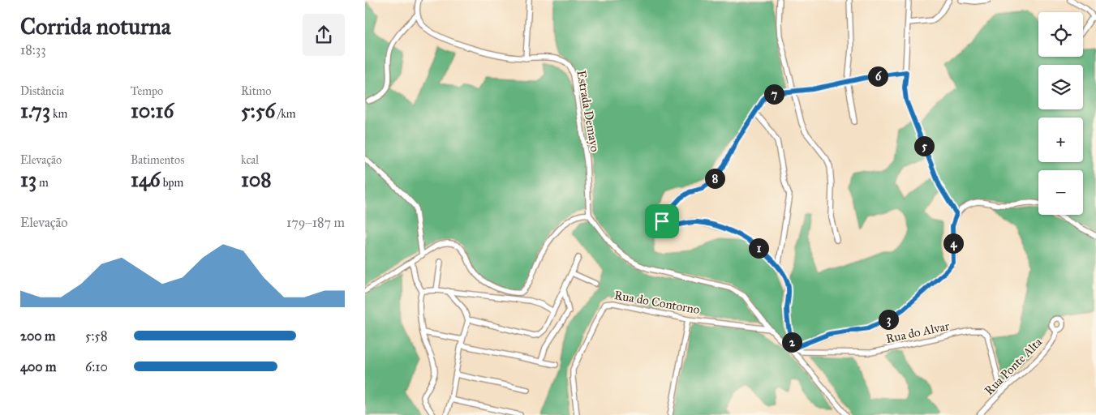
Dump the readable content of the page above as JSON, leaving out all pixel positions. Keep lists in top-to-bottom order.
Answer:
{
  "streets": {
    "street": [
      "Estrada Demayo",
      "Rua do Contorno",
      "Rua do Alvar",
      "Rua Ponte Alta"
    ]
  },
  "crossings": [
    ["Rua do Alvar", "Rua Ponte Alta"]
  ],
  "page": {
    "heading": ["Corrida noturna", "18:33"],
    "map_buttons": ["+", "−"],
    "pins": [
      "6",
      "7",
      "5",
      "8",
      "4",
      "1",
      "3",
      "2"
    ],
    "stats": [
      ["Distância", "1.73 km"],
      ["Tempo", "10:16"],
      ["Ritmo", "5:56 /km"],
      ["Elevação", "13 m"],
      ["Batimentos", "146 bpm"],
      ["kcal", "108"]
    ],
    "chart": ["Elevação", "179–187 m"],
    "list": [
      {
        "name": "200 m",
        "note": "5:58"
      },
      {
        "name": "400 m",
        "note": "6:10"
      }
    ]
  }
}
